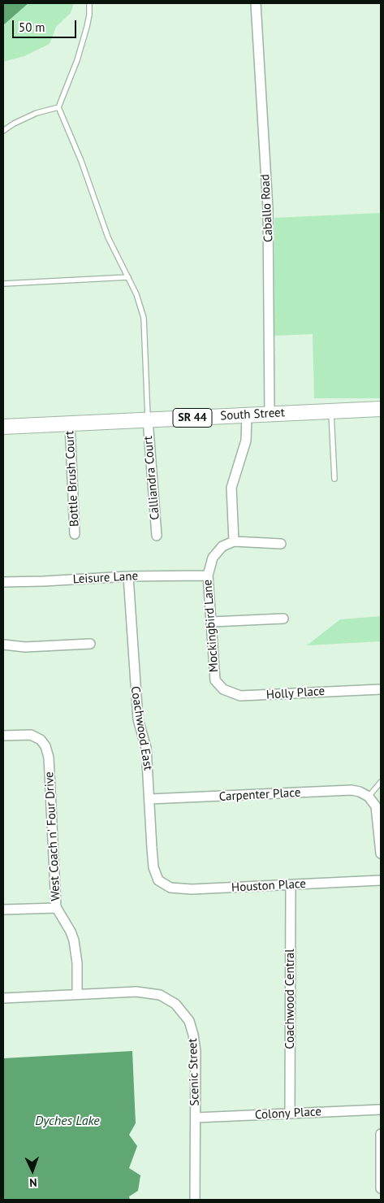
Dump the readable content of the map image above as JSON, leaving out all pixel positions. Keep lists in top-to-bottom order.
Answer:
{
  "streets": {
    "main road": ["South Street", "SR 44"],
    "street": [
      "Caballo Road",
      "Calliandra Court",
      "Bottle Brush Court",
      "Leisure Lane",
      "Mockingbird Lane",
      "Holly Place",
      "Coachwood East",
      "Carpenter Place",
      "West Coach n' Four Drive",
      "Houston Place",
      "Coachwood Central",
      "Scenic Street",
      "Colony Place"
    ]
  },
  "crossings": [
    ["Caballo Road", "South Street"],
    ["South Street", "Calliandra Court"],
    ["South Street", "Bottle Brush Court"],
    ["Leisure Lane", "Mockingbird Lane"],
    ["Leisure Lane", "Coachwood East"],
    ["Mockingbird Lane", "Holly Place"],
    ["Coachwood East", "Carpenter Place"],
    ["Coachwood East", "Houston Place"],
    ["West Coach n' Four Drive", "Scenic Street"],
    ["Houston Place", "Coachwood Central"],
    ["Coachwood Central", "Colony Place"],
    ["Scenic Street", "Colony Place"]
  ],
  "water": ["Dyches Lake"],
  "scale_bar": "50 m",
  "north": "bottom"
}
